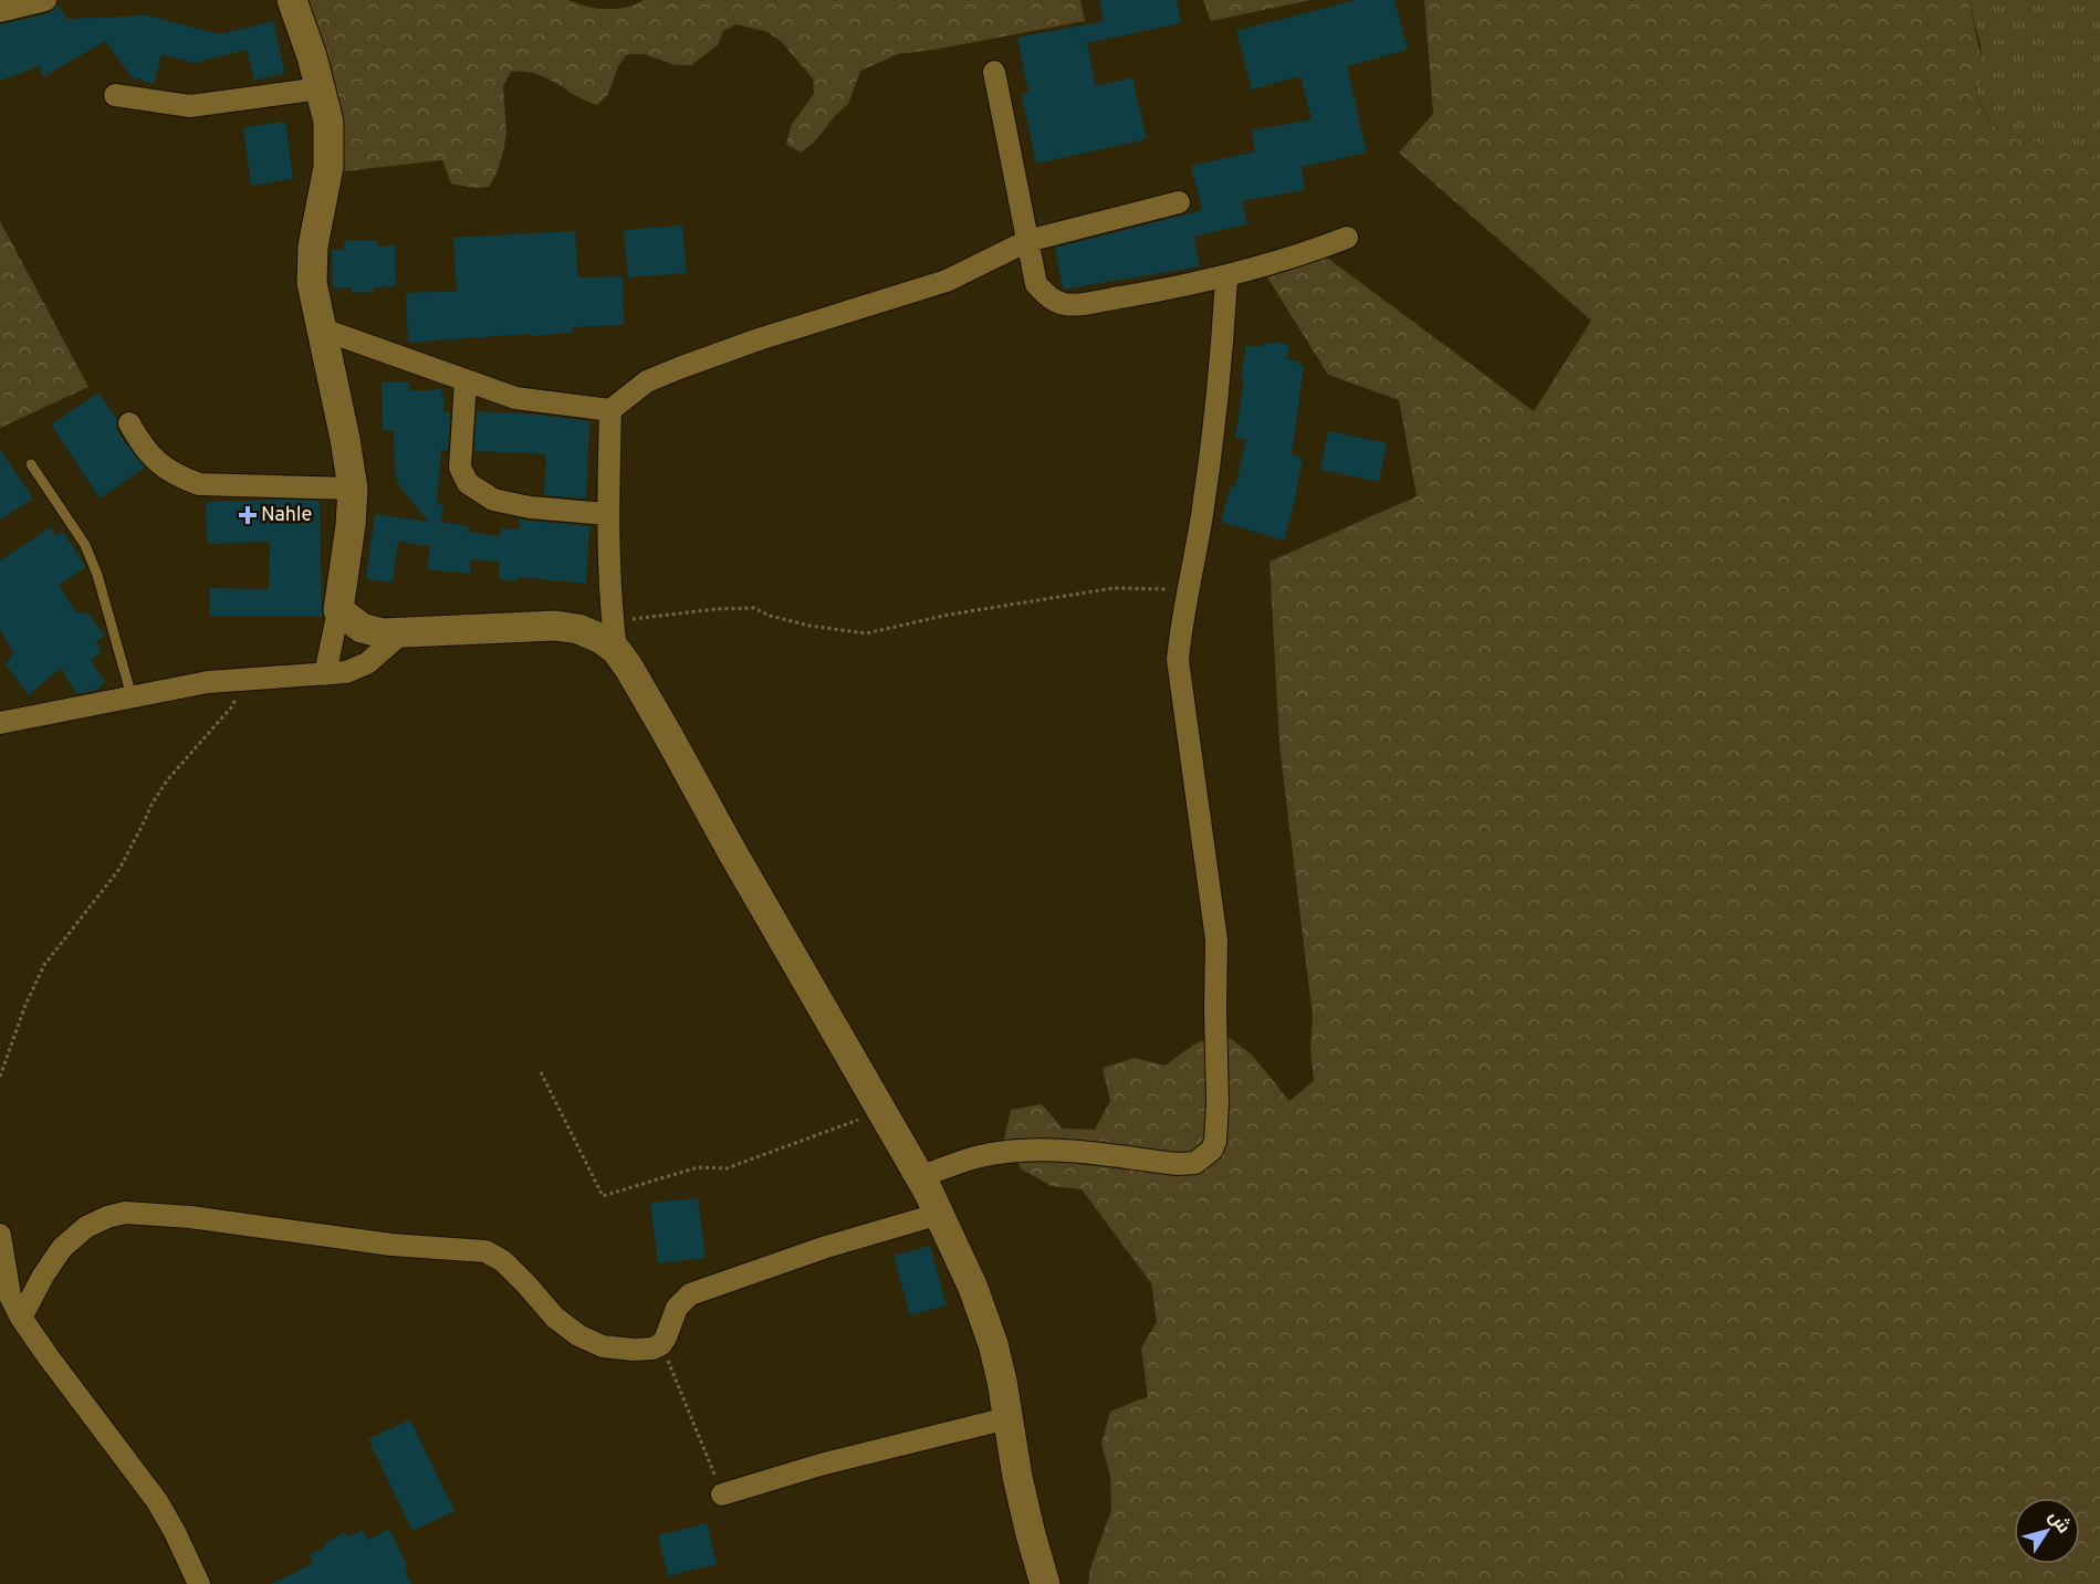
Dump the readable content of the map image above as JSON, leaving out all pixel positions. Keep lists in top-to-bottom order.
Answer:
{
  "places": {
    "health": ["Nahle"]
  },
  "north": "top right"
}
